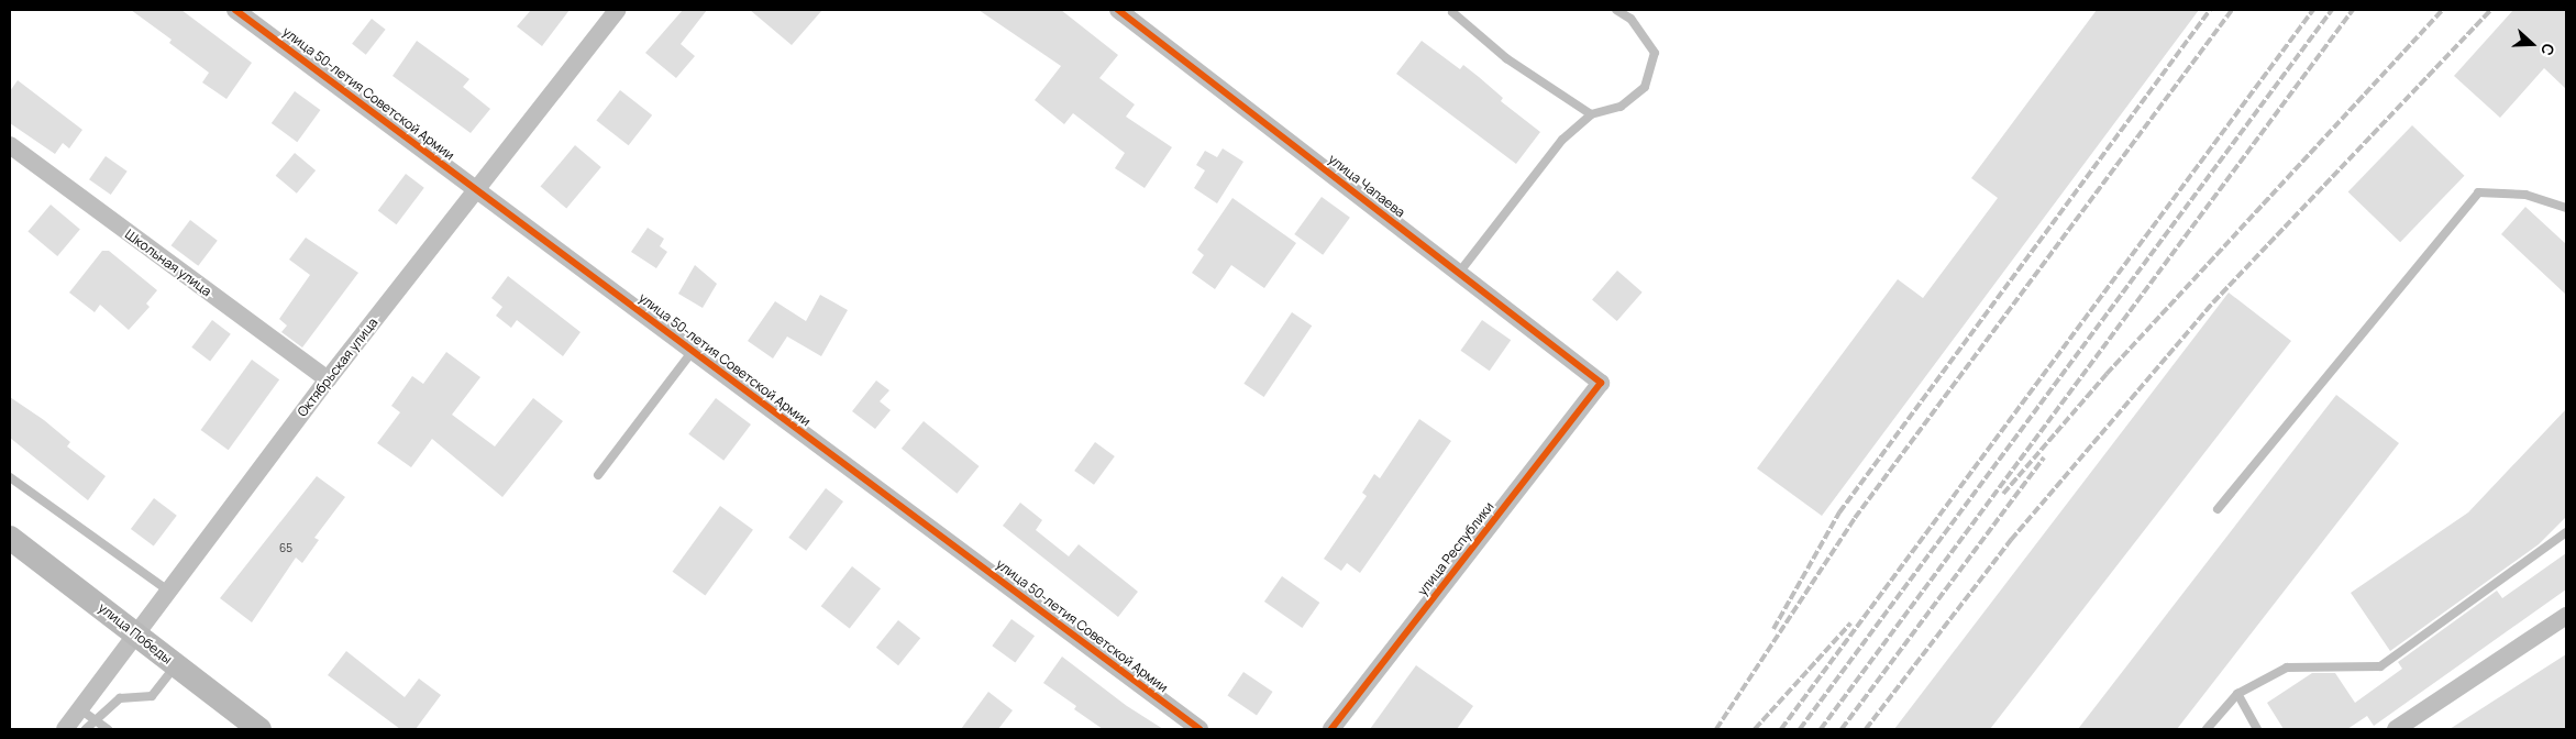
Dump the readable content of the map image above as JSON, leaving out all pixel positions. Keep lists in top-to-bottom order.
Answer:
{
  "streets": {
    "street": [
      "улица 50-летия Советской Армии",
      "улица Чапаева",
      "Школьная улица",
      "Октябрьская улица",
      "улица Республики",
      "улица Победы"
    ]
  },
  "crossings": [
    ["улица 50-летия Советской Армии", "Октябрьская улица"],
    ["улица Чапаева", "улица Республики"],
    ["Школьная улица", "Октябрьская улица"],
    ["Октябрьская улица", "улица Победы"]
  ],
  "house_numbers": ["65"],
  "north": "right"
}
